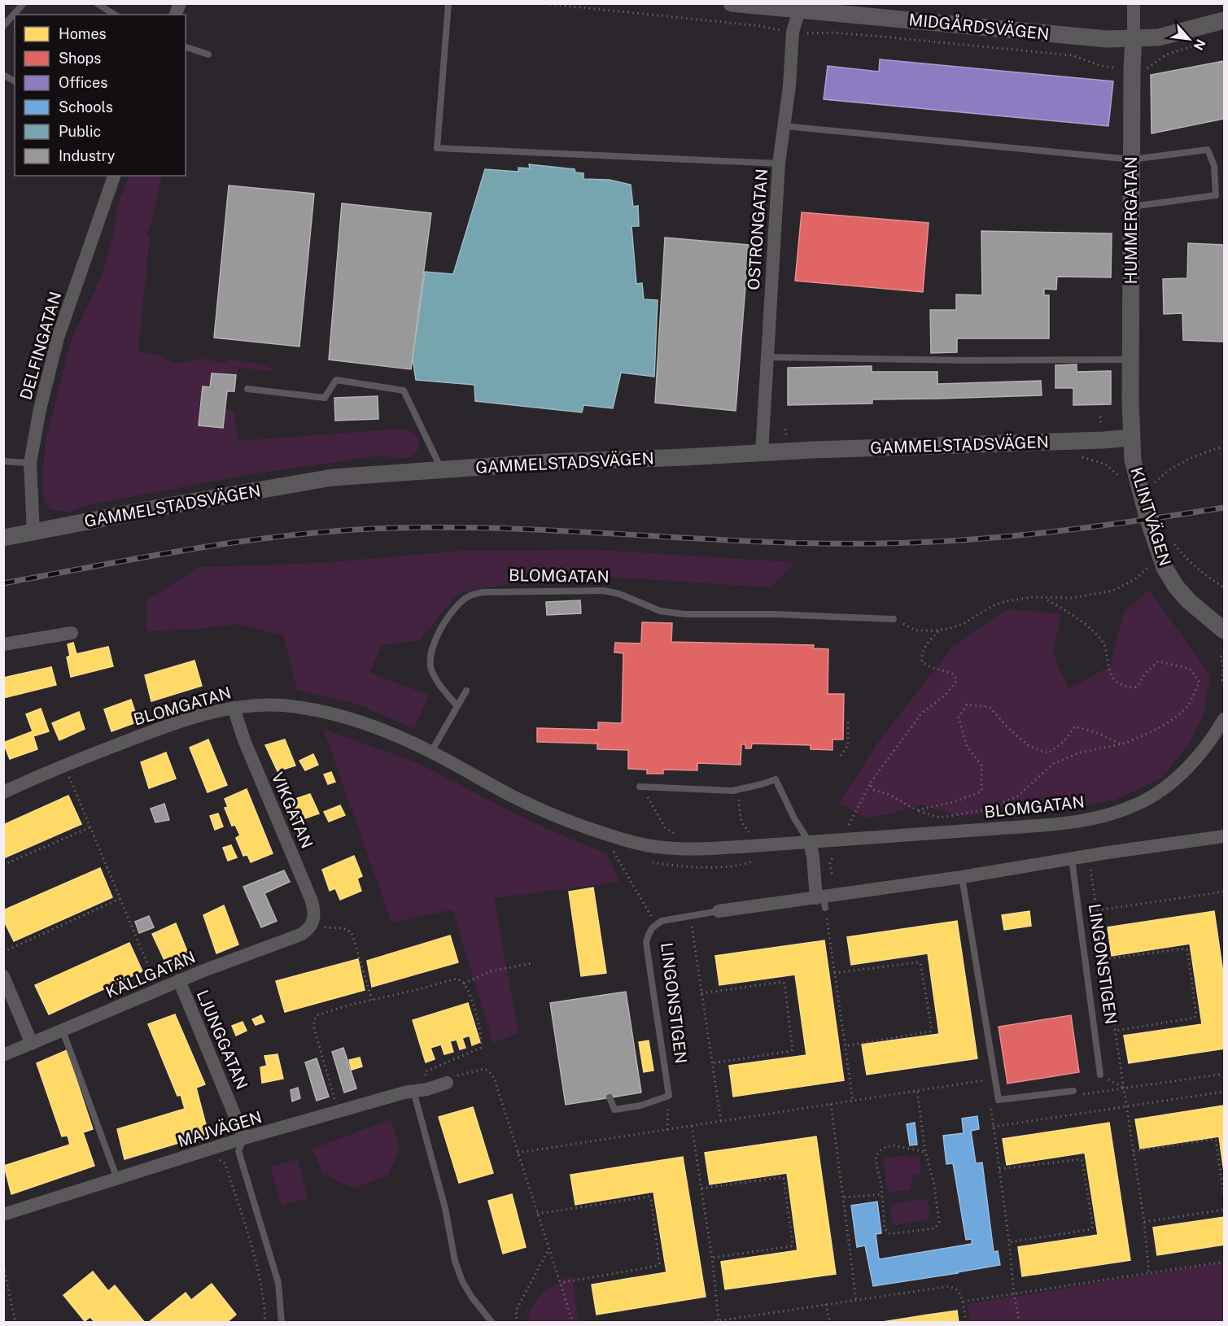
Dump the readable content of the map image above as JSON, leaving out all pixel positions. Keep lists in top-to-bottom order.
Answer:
{
  "streets": {
    "street": [
      "MIDGÅRDSVÄGEN",
      "HUMMERGATAN",
      "OSTRONGATAN",
      "DELFINGATAN",
      "GAMMELSTADSVÄGEN",
      "KLINTVÄGEN",
      "BLOMGATAN",
      "VIKGATAN",
      "LINGONSTIGEN",
      "KÄLLGATAN",
      "LJUNGGATAN",
      "MAJVÄGEN"
    ]
  },
  "crossings": [
    ["MIDGÅRDSVÄGEN", "HUMMERGATAN"],
    ["MIDGÅRDSVÄGEN", "OSTRONGATAN"],
    ["HUMMERGATAN", "GAMMELSTADSVÄGEN"],
    ["HUMMERGATAN", "KLINTVÄGEN"],
    ["OSTRONGATAN", "GAMMELSTADSVÄGEN"],
    ["DELFINGATAN", "GAMMELSTADSVÄGEN"],
    ["GAMMELSTADSVÄGEN", "KLINTVÄGEN"],
    ["BLOMGATAN", "VIKGATAN"],
    ["VIKGATAN", "KÄLLGATAN"],
    ["KÄLLGATAN", "LJUNGGATAN"],
    ["LJUNGGATAN", "MAJVÄGEN"]
  ],
  "legend": [
    "Homes",
    "Shops",
    "Offices",
    "Schools",
    "Public",
    "Industry"
  ],
  "north": "bottom right"
}
